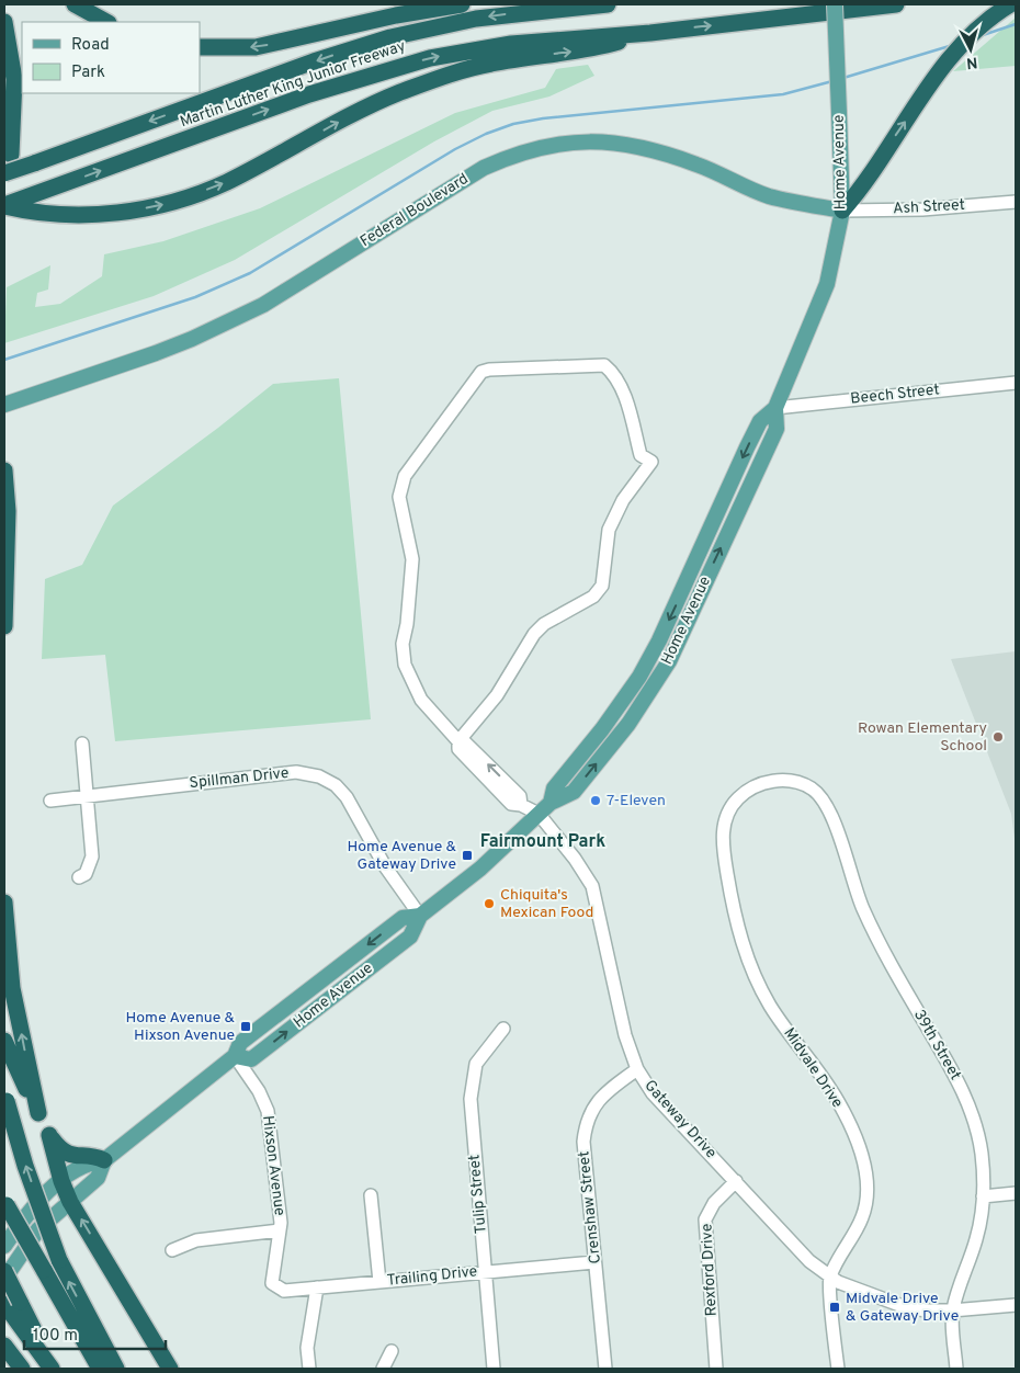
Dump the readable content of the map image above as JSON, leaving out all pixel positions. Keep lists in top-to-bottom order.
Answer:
{
  "streets": {
    "highway": ["Martin Luther King Junior Freeway"],
    "main road": ["Home Avenue", "Federal Boulevard"],
    "street": [
      "Ash Street",
      "Beech Street",
      "Spillman Drive",
      "39th Street",
      "Midvale Drive",
      "Gateway Drive",
      "Hixson Avenue",
      "Tulip Street",
      "Crenshaw Street",
      "Rexford Drive",
      "Trailing Drive"
    ]
  },
  "crossings": [
    ["Home Avenue", "Ash Street"],
    ["Home Avenue", "Federal Boulevard"],
    ["Home Avenue", "Beech Street"],
    ["Home Avenue", "Spillman Drive"],
    ["Home Avenue", "Gateway Drive"],
    ["Home Avenue", "Hixson Avenue"],
    ["Ash Street", "Federal Boulevard"],
    ["39th Street", "Midvale Drive"],
    ["39th Street", "Gateway Drive"],
    ["Midvale Drive", "Gateway Drive"],
    ["Gateway Drive", "Crenshaw Street"],
    ["Gateway Drive", "Rexford Drive"],
    ["Hixson Avenue", "Trailing Drive"],
    ["Tulip Street", "Trailing Drive"],
    ["Crenshaw Street", "Trailing Drive"]
  ],
  "districts": ["Fairmount Park"],
  "places": {
    "other": ["Rowan Elementary School", "7-Eleven", "Chiquita's Mexican Food"],
    "transit": ["Home Avenue & Gateway Drive", "Home Avenue & Hixson Avenue", "Midvale Drive & Gateway Drive"]
  },
  "legend": ["Road", "Park"],
  "scale_bar": "100 m",
  "north": "bottom"
}
